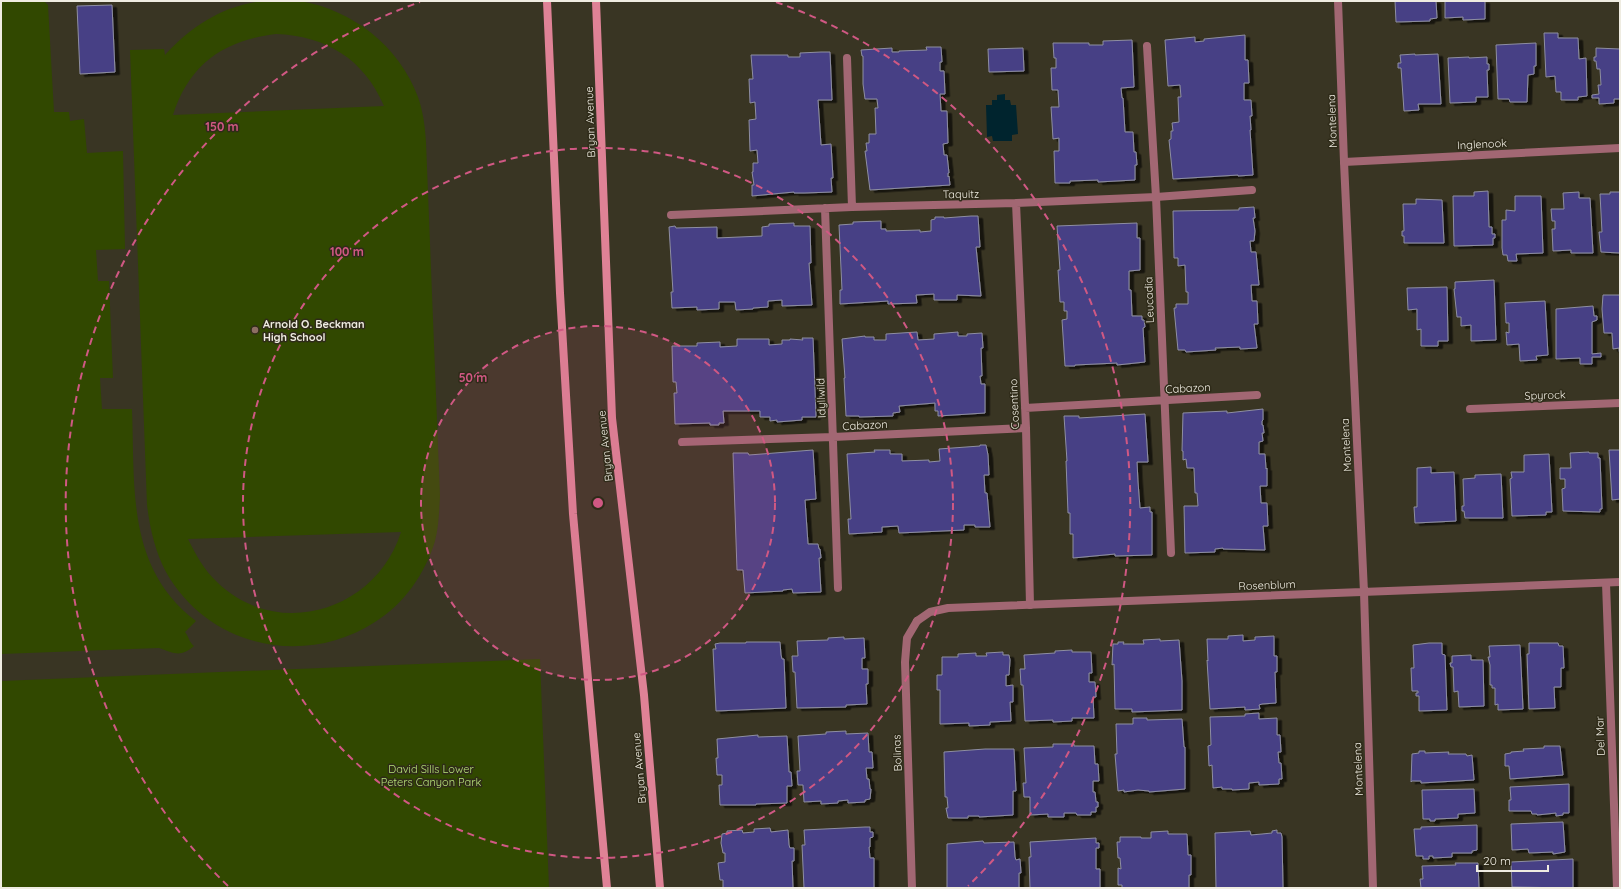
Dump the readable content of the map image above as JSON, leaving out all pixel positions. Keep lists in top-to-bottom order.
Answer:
{
  "streets": {
    "main road": ["Bryan Avenue"],
    "street": [
      "Montelena",
      "Inglenook",
      "Taquitz",
      "Leucadia",
      "Cabazon",
      "Spyrock",
      "Idyllwild",
      "Cosentino",
      "Rosenblum",
      "Del Mar",
      "Bolinas"
    ]
  },
  "crossings": [
    ["Montelena", "Inglenook"],
    ["Montelena", "Rosenblum"],
    ["Taquitz", "Leucadia"],
    ["Taquitz", "Idyllwild"],
    ["Taquitz", "Cosentino"],
    ["Leucadia", "Cabazon"],
    ["Cabazon", "Idyllwild"],
    ["Cabazon", "Cosentino"],
    ["Cosentino", "Rosenblum"],
    ["Rosenblum", "Del Mar"],
    ["Rosenblum", "Bolinas"]
  ],
  "parks": ["David Sills Lower Peters Canyon Park"],
  "places": ["Arnold O. Beckman High School"],
  "scale_bar": "20 m",
  "rings": ["150 m", "100 m", "50 m"]
}
